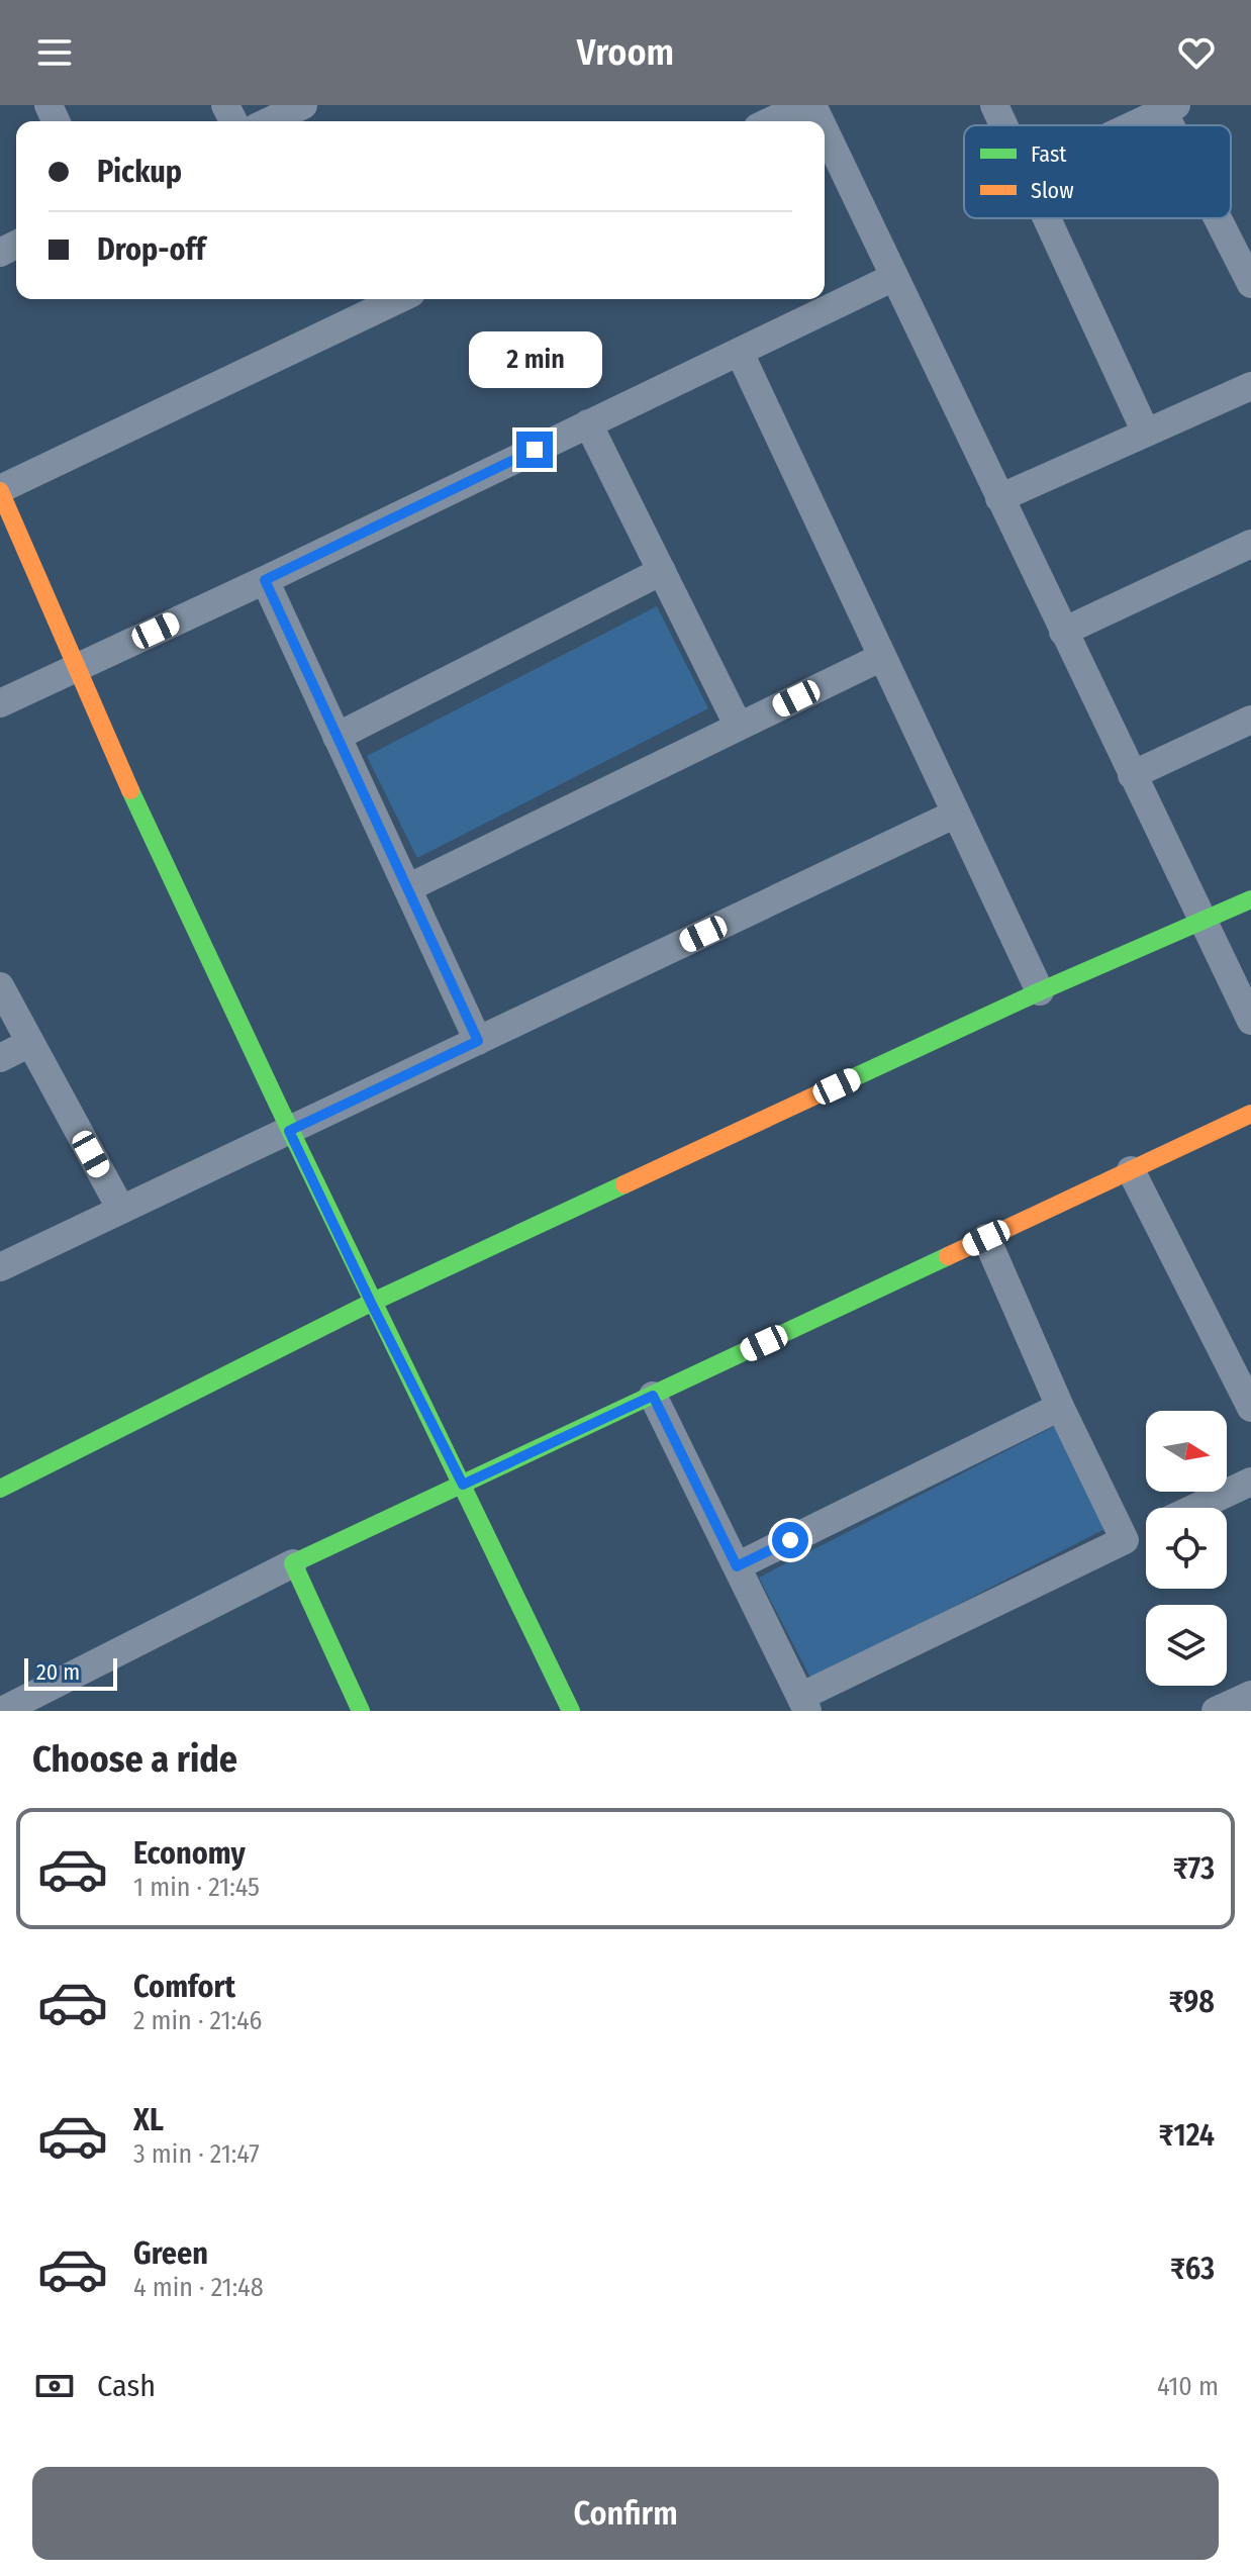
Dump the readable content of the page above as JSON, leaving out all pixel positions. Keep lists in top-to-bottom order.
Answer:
{
  "legend": ["Fast", "Slow"],
  "scale_bar": "20 m",
  "north": "right",
  "page": {
    "header": "Vroom",
    "banner": ["Pickup", "Drop-off"],
    "bubble": "2 min",
    "scale": "20 m",
    "heading": "Choose a ride",
    "list": [
      {
        "name": "Economy",
        "note": "1 min · 21:45",
        "value": "₹73"
      },
      {
        "name": "Comfort",
        "note": "2 min · 21:46",
        "value": "₹98"
      },
      {
        "name": "XL",
        "note": "3 min · 21:47",
        "value": "₹124"
      },
      {
        "name": "Green",
        "note": "4 min · 21:48",
        "value": "₹63"
      }
    ],
    "pay": ["Cash", "410 m"],
    "buttons": "Confirm"
  }
}
